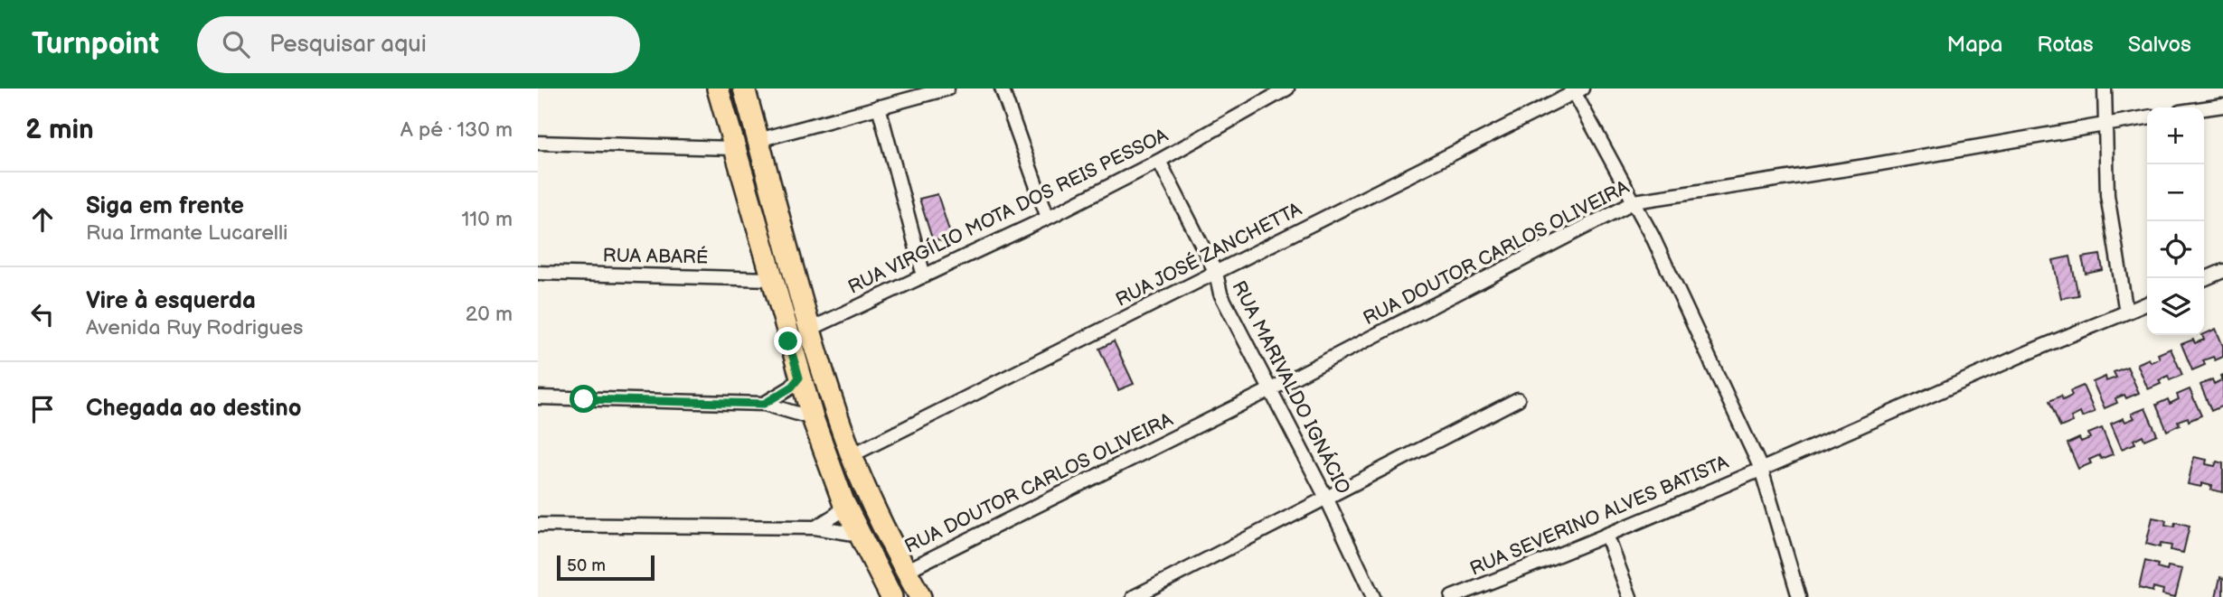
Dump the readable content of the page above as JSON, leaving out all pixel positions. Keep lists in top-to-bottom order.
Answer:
{
  "streets": {
    "street": [
      "RUA VIRGÍLIO MOTA DOS REIS PESSOA",
      "RUA DOUTOR CARLOS OLIVEIRA",
      "RUA JOSÉ ZANCHETTA",
      "RUA ABARÉ",
      "RUA MARIVALDO IGNÁCIO",
      "RUA SEVERINO ALVES BATISTA"
    ]
  },
  "crossings": [
    ["RUA VIRGÍLIO MOTA DOS REIS PESSOA", "RUA MARIVALDO IGNÁCIO"],
    ["RUA DOUTOR CARLOS OLIVEIRA", "RUA MARIVALDO IGNÁCIO"],
    ["RUA JOSÉ ZANCHETTA", "RUA MARIVALDO IGNÁCIO"]
  ],
  "scale_bar": "50 m",
  "page": {
    "header": "Turnpoint",
    "search": "Pesquisar aqui",
    "nav": ["Mapa", "Rotas", "Salvos"],
    "heading": ["2 min", "A pé · 130 m"],
    "map_buttons": ["+", "−"],
    "list": [
      ["Siga em frente", "Rua Irmante Lucarelli", "110 m"],
      ["Vire à esquerda", "Avenida Ruy Rodrigues", "20 m"],
      "Chegada ao destino"
    ],
    "scale": "50 m"
  }
}
